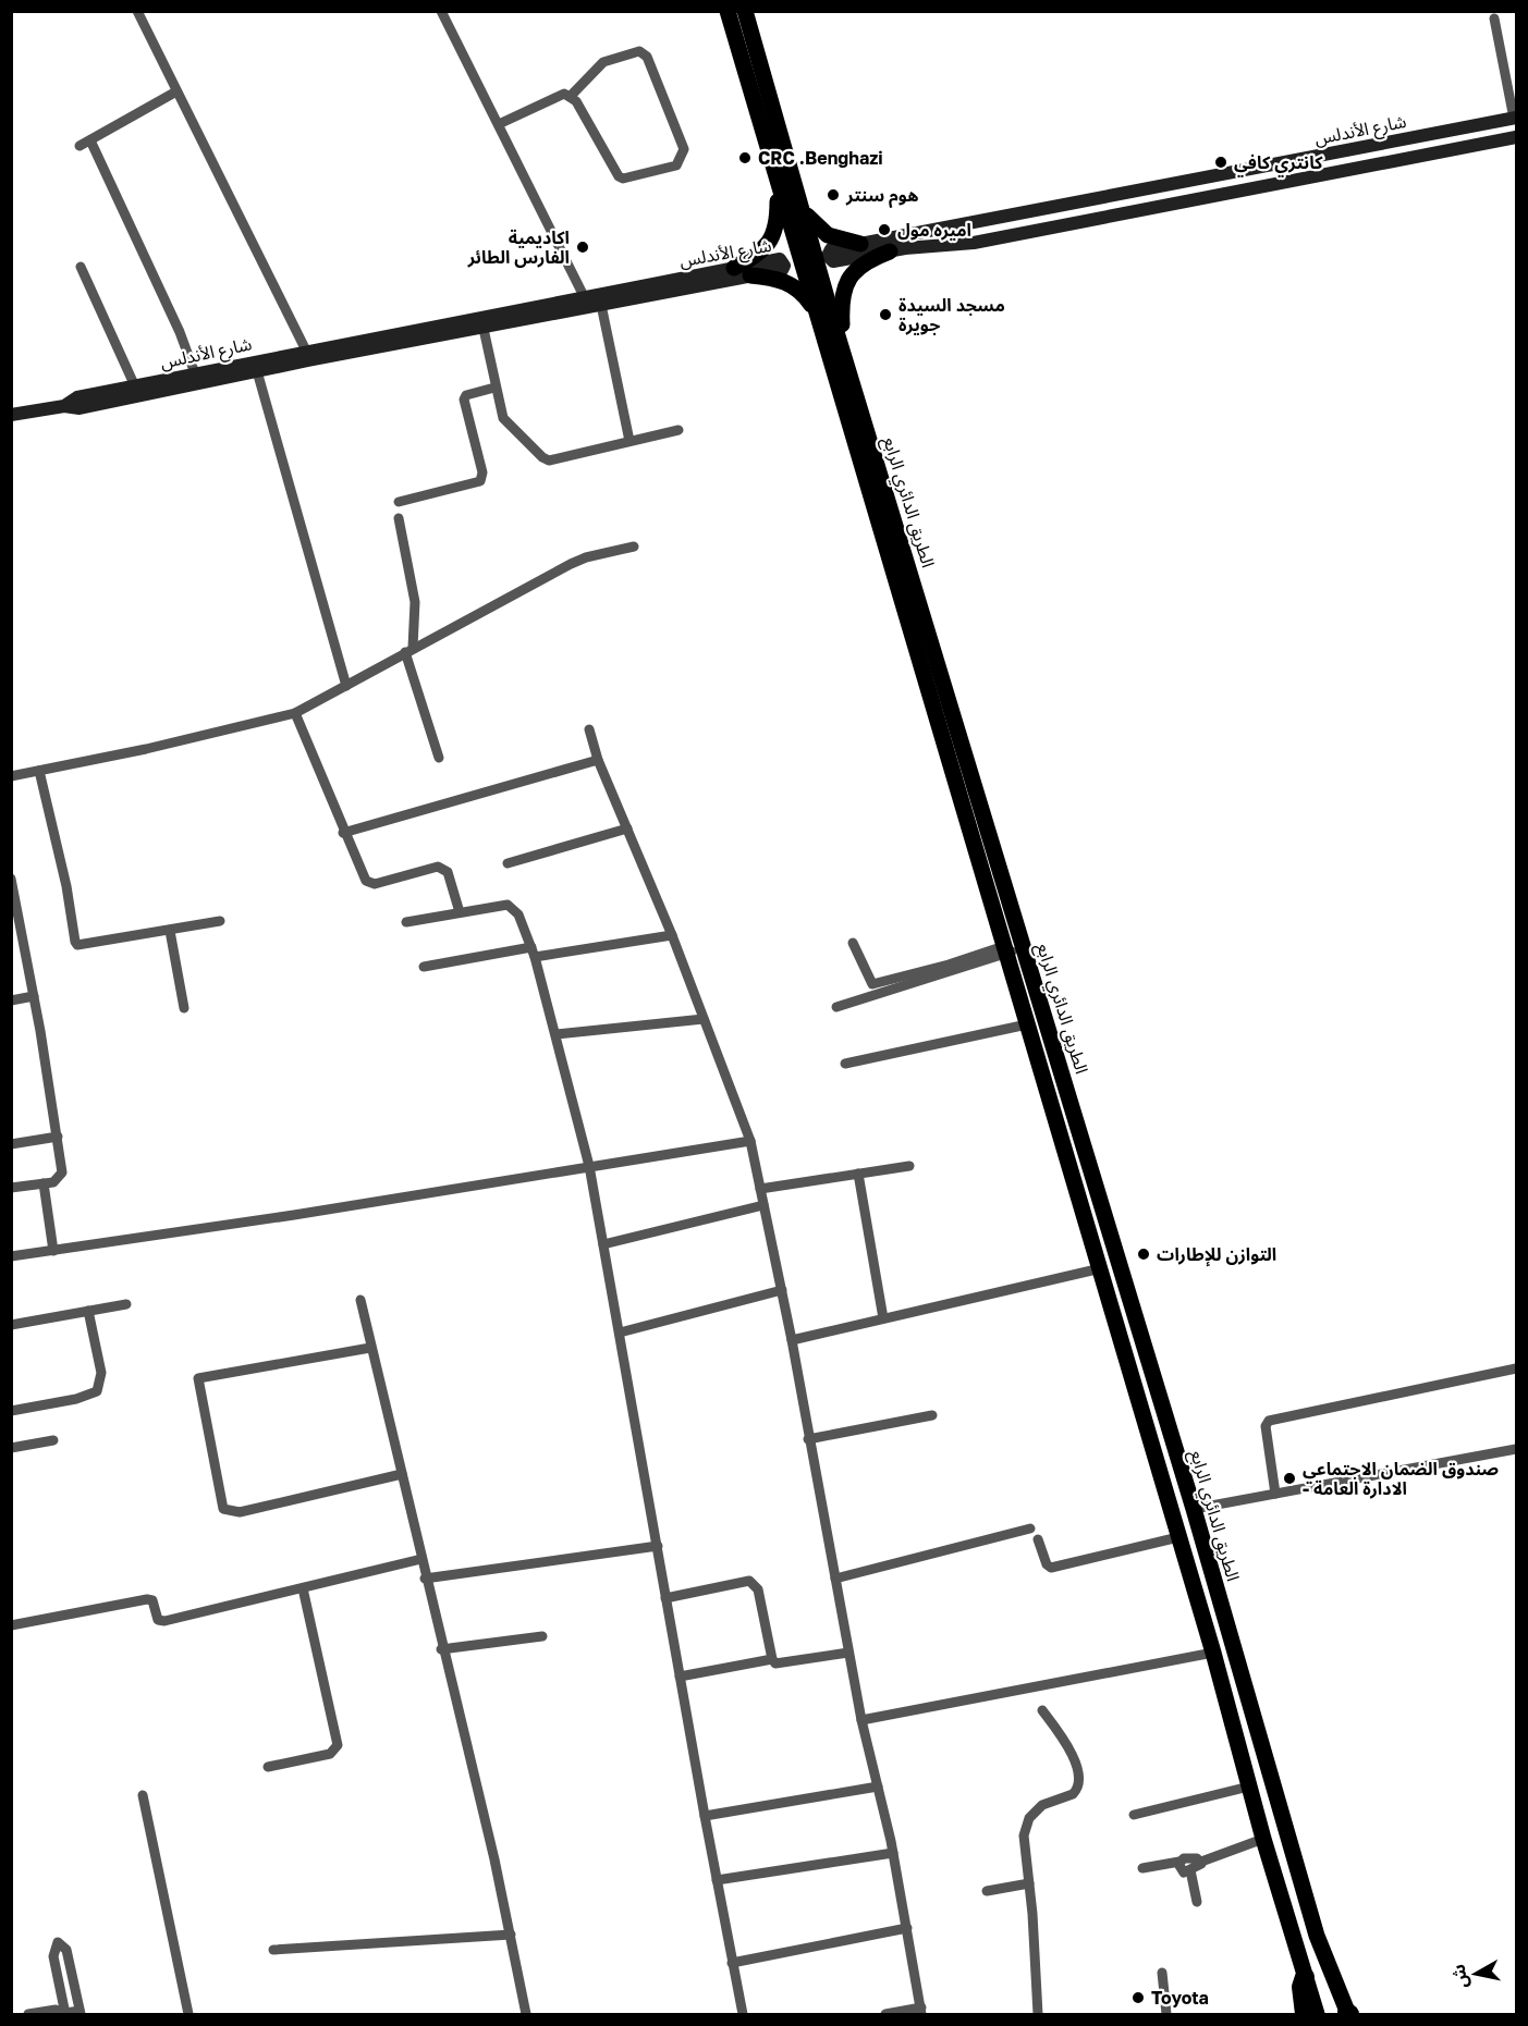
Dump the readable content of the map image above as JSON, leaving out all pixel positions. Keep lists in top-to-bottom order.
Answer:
{
  "streets": {
    "main road": ["شارع الأندلس", "الطريق الدائري الرابع"]
  },
  "places": [
    "CRC .Benghazi",
    "كانتري كافي",
    "هوم سنتر",
    "اميره مول",
    "اكاديمية الفارس الطائر",
    "مسجد السيدة جويرة",
    "التوازن للإطارات",
    "صندوق الضمان الاجتماعي - الادارة العامة",
    "Toyota"
  ],
  "north": "left"
}
